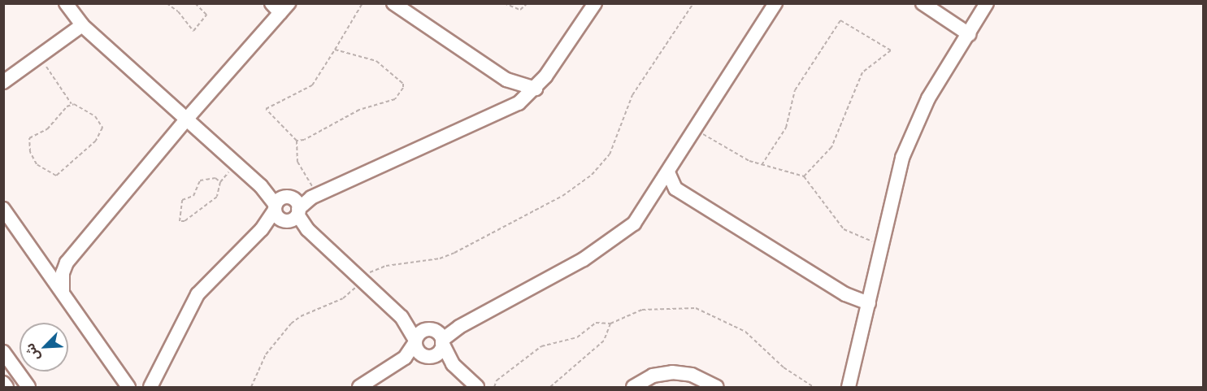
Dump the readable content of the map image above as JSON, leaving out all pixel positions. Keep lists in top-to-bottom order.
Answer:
{
  "north": "bottom left"
}
